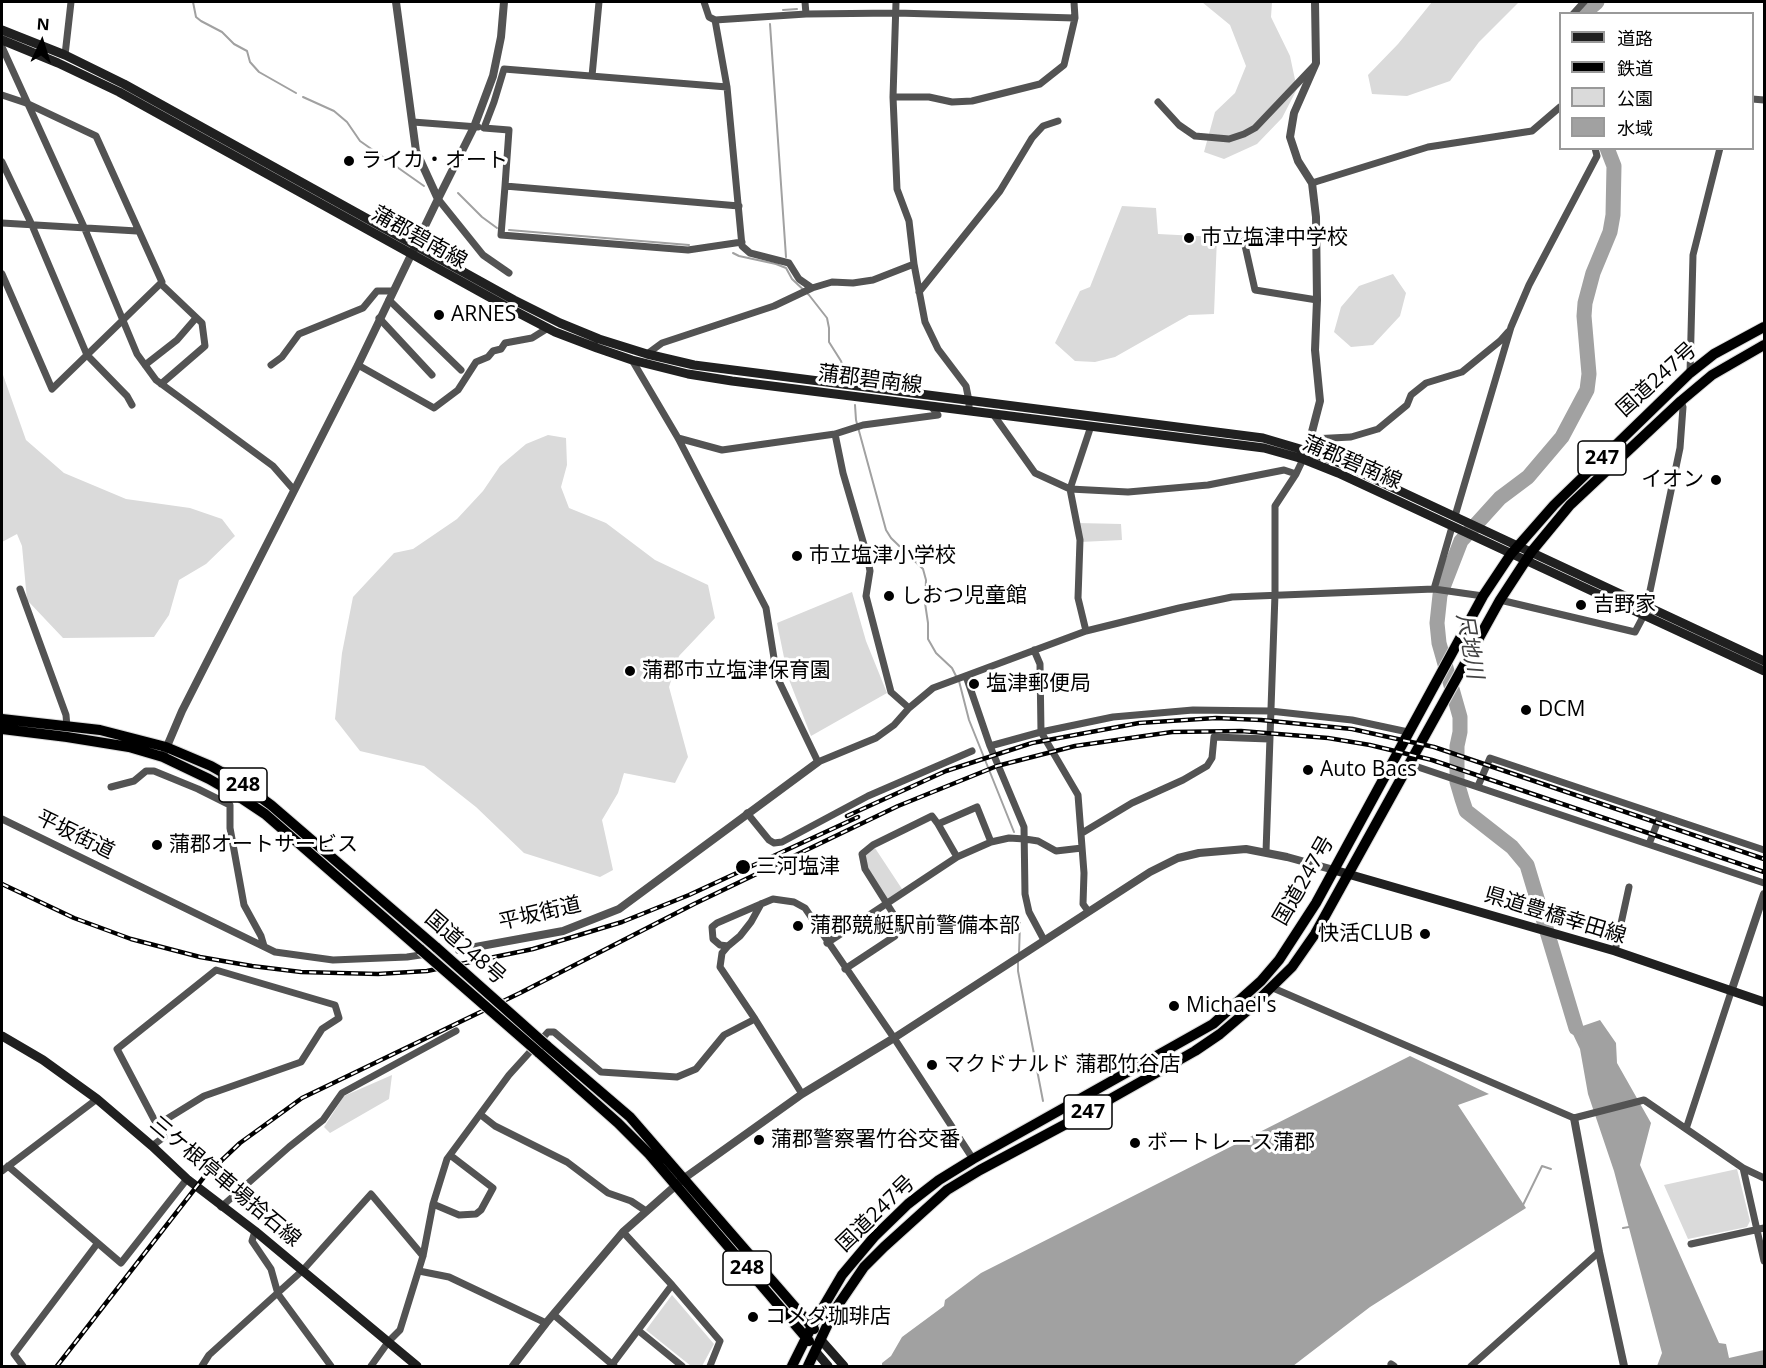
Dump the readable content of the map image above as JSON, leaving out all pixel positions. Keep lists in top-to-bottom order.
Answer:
{
  "streets": {
    "highway": [
      "国道247号",
      "247",
      "248",
      "国道248号"
    ],
    "main road": ["蒲郡碧南線", "県道豊橋幸田線", "三ケ根停車場拾石線"],
    "street": ["平坂街道"]
  },
  "crossings": [
    ["蒲郡碧南線", "国道247号"],
    ["国道247号", "平坂街道"],
    ["国道247号", "県道豊橋幸田線"],
    ["国道247号", "国道248号"]
  ],
  "water": ["尺地川"],
  "places": [
    "ライカ・オート",
    "市立塩津中学校",
    "ARNES",
    "イオン",
    "市立塩津小学校",
    "しおつ児童館",
    "吉野家",
    "蒲郡市立塩津保育園",
    "塩津郵便局",
    "DCM",
    "Auto Bacs",
    "蒲郡オートサービス",
    "三河塩津",
    "蒲郡競艇駅前警備本部",
    "快活CLUB",
    "Michael's",
    "マクドナルド 蒲郡竹谷店",
    "蒲郡警察署竹谷交番",
    "ボートレース蒲郡",
    "コメダ珈琲店"
  ],
  "legend": [
    "道路",
    "鉄道",
    "公園",
    "水域"
  ],
  "north": "top"
}
